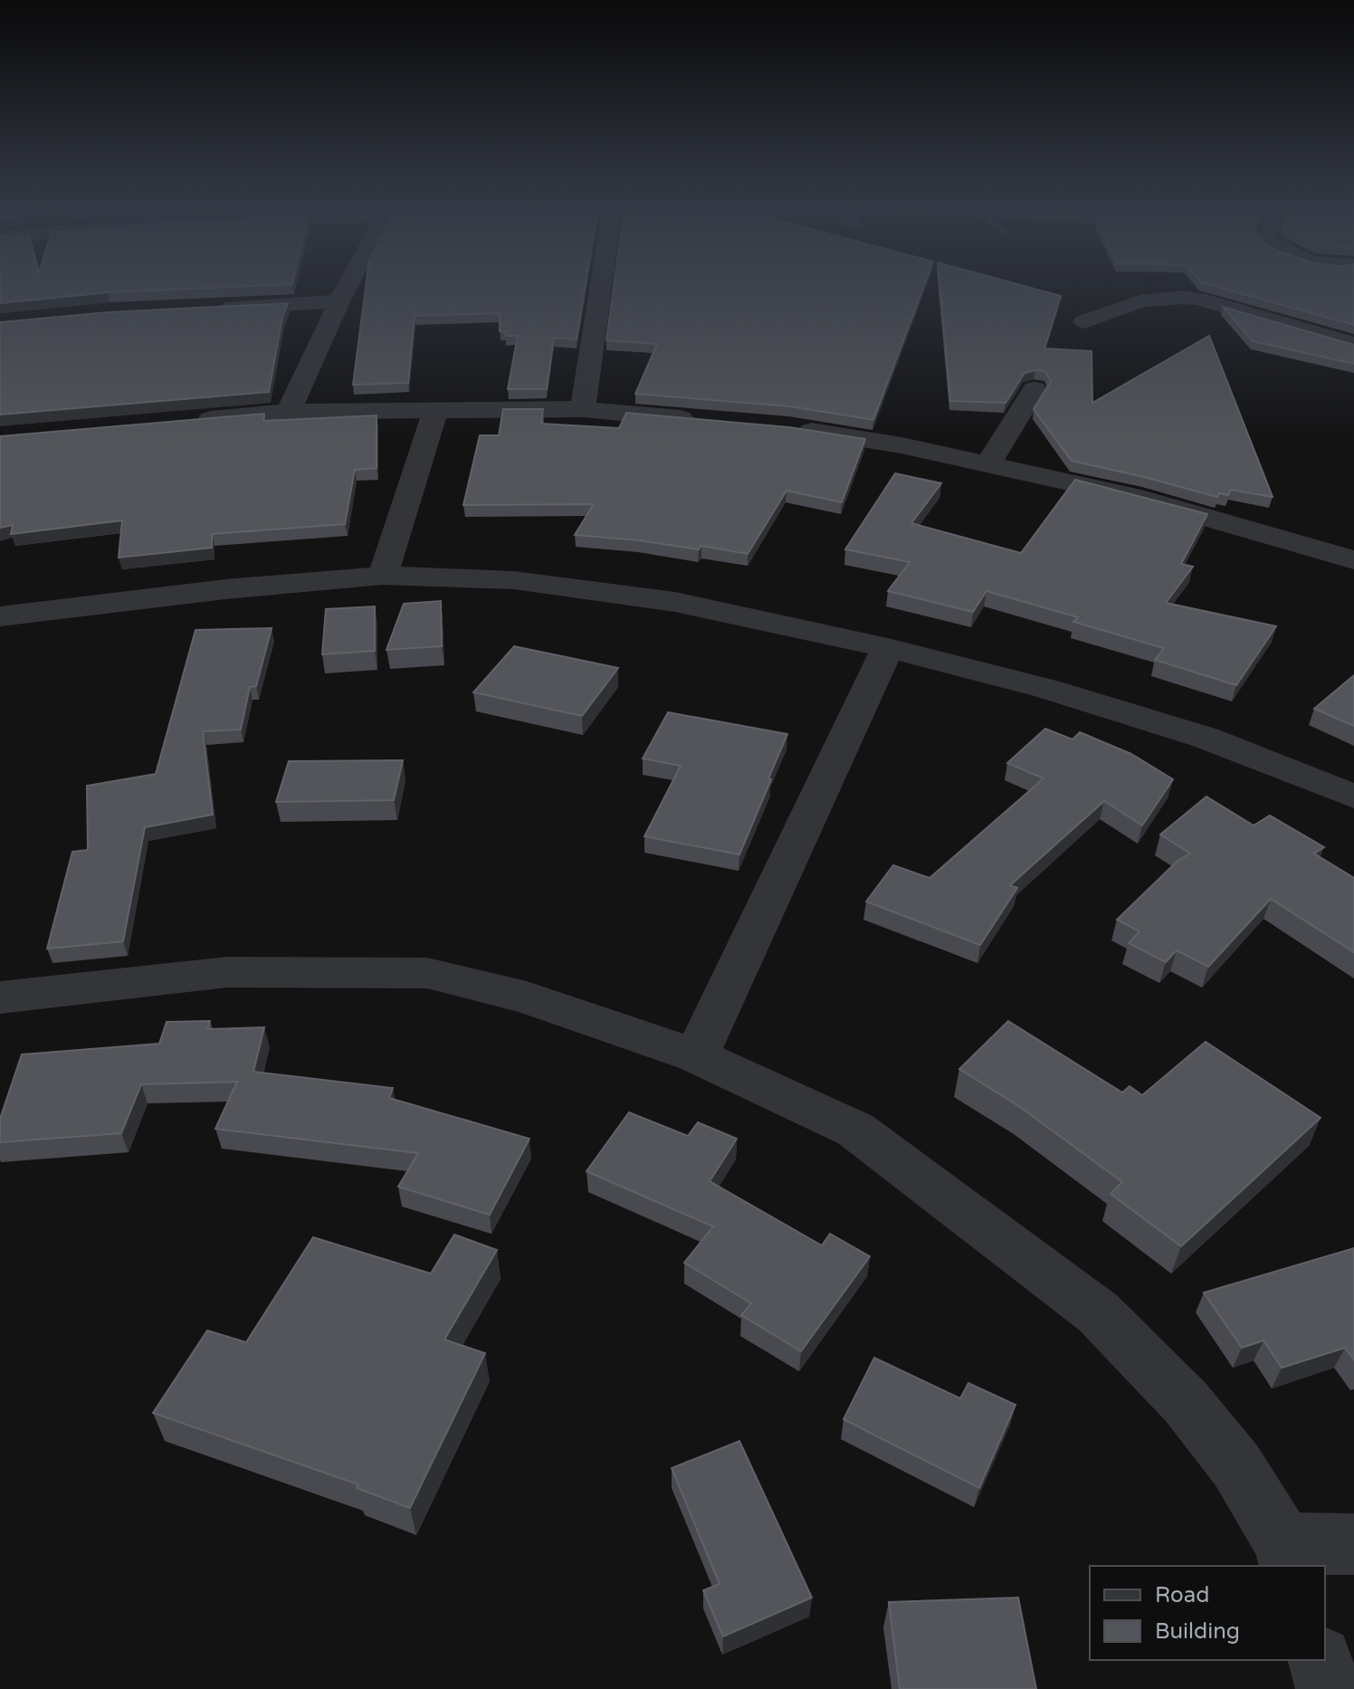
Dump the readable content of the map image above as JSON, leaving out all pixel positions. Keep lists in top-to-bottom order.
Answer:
{
  "legend": ["Road", "Building"]
}
